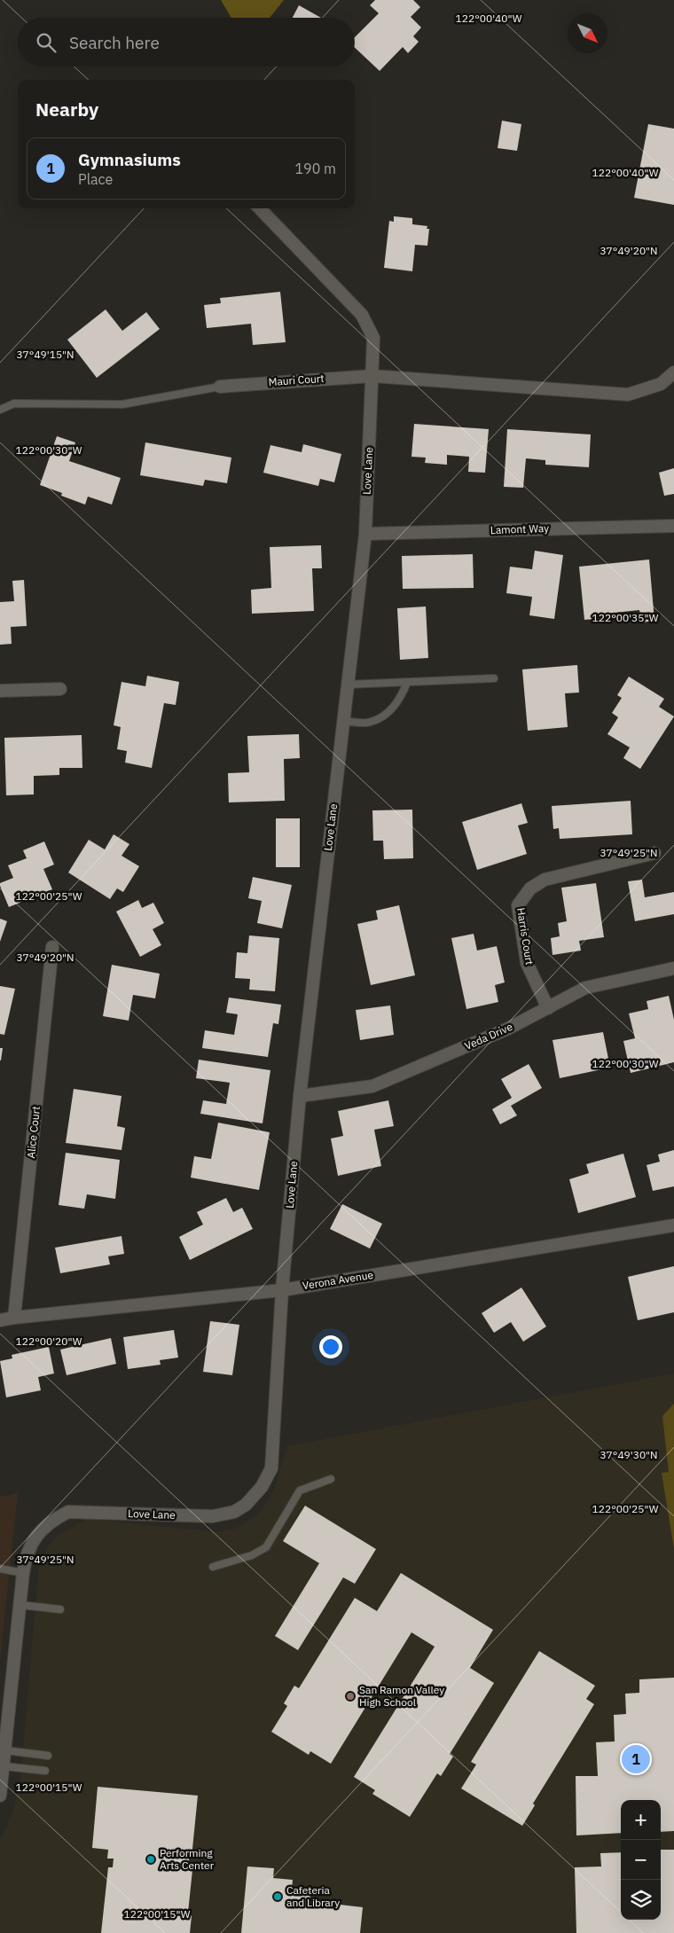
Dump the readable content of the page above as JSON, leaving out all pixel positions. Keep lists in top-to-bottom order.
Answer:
{
  "streets": {
    "street": [
      "Mauri Court",
      "Love Lane",
      "Lamont Way",
      "Harris Court",
      "Veda Drive",
      "Alice Court",
      "Verona Avenue"
    ]
  },
  "crossings": [
    ["Mauri Court", "Love Lane"],
    ["Love Lane", "Lamont Way"],
    ["Love Lane", "Veda Drive"],
    ["Love Lane", "Verona Avenue"],
    ["Harris Court", "Veda Drive"],
    ["Alice Court", "Verona Avenue"]
  ],
  "places": ["San Ramon Valley High School", "Performing Arts Center", "Cafeteria and Library"],
  "north": "bottom right",
  "page": {
    "search": "Search here",
    "heading": "Nearby",
    "list": [
      {
        "mark": "1",
        "name": "Gymnasiums",
        "note": "Place",
        "value": "190 m"
      }
    ],
    "pins": "1",
    "map_buttons": ["+", "−"]
  },
  "coordinates": [
    "122°00'40\"W",
    "37°49'20\"N",
    "37°49'15\"N",
    "122°00'30\"W",
    "122°00'35\"W",
    "37°49'25\"N",
    "122°00'25\"W",
    "122°00'20\"W",
    "37°49'30\"N",
    "122°00'15\"W"
  ]
}
